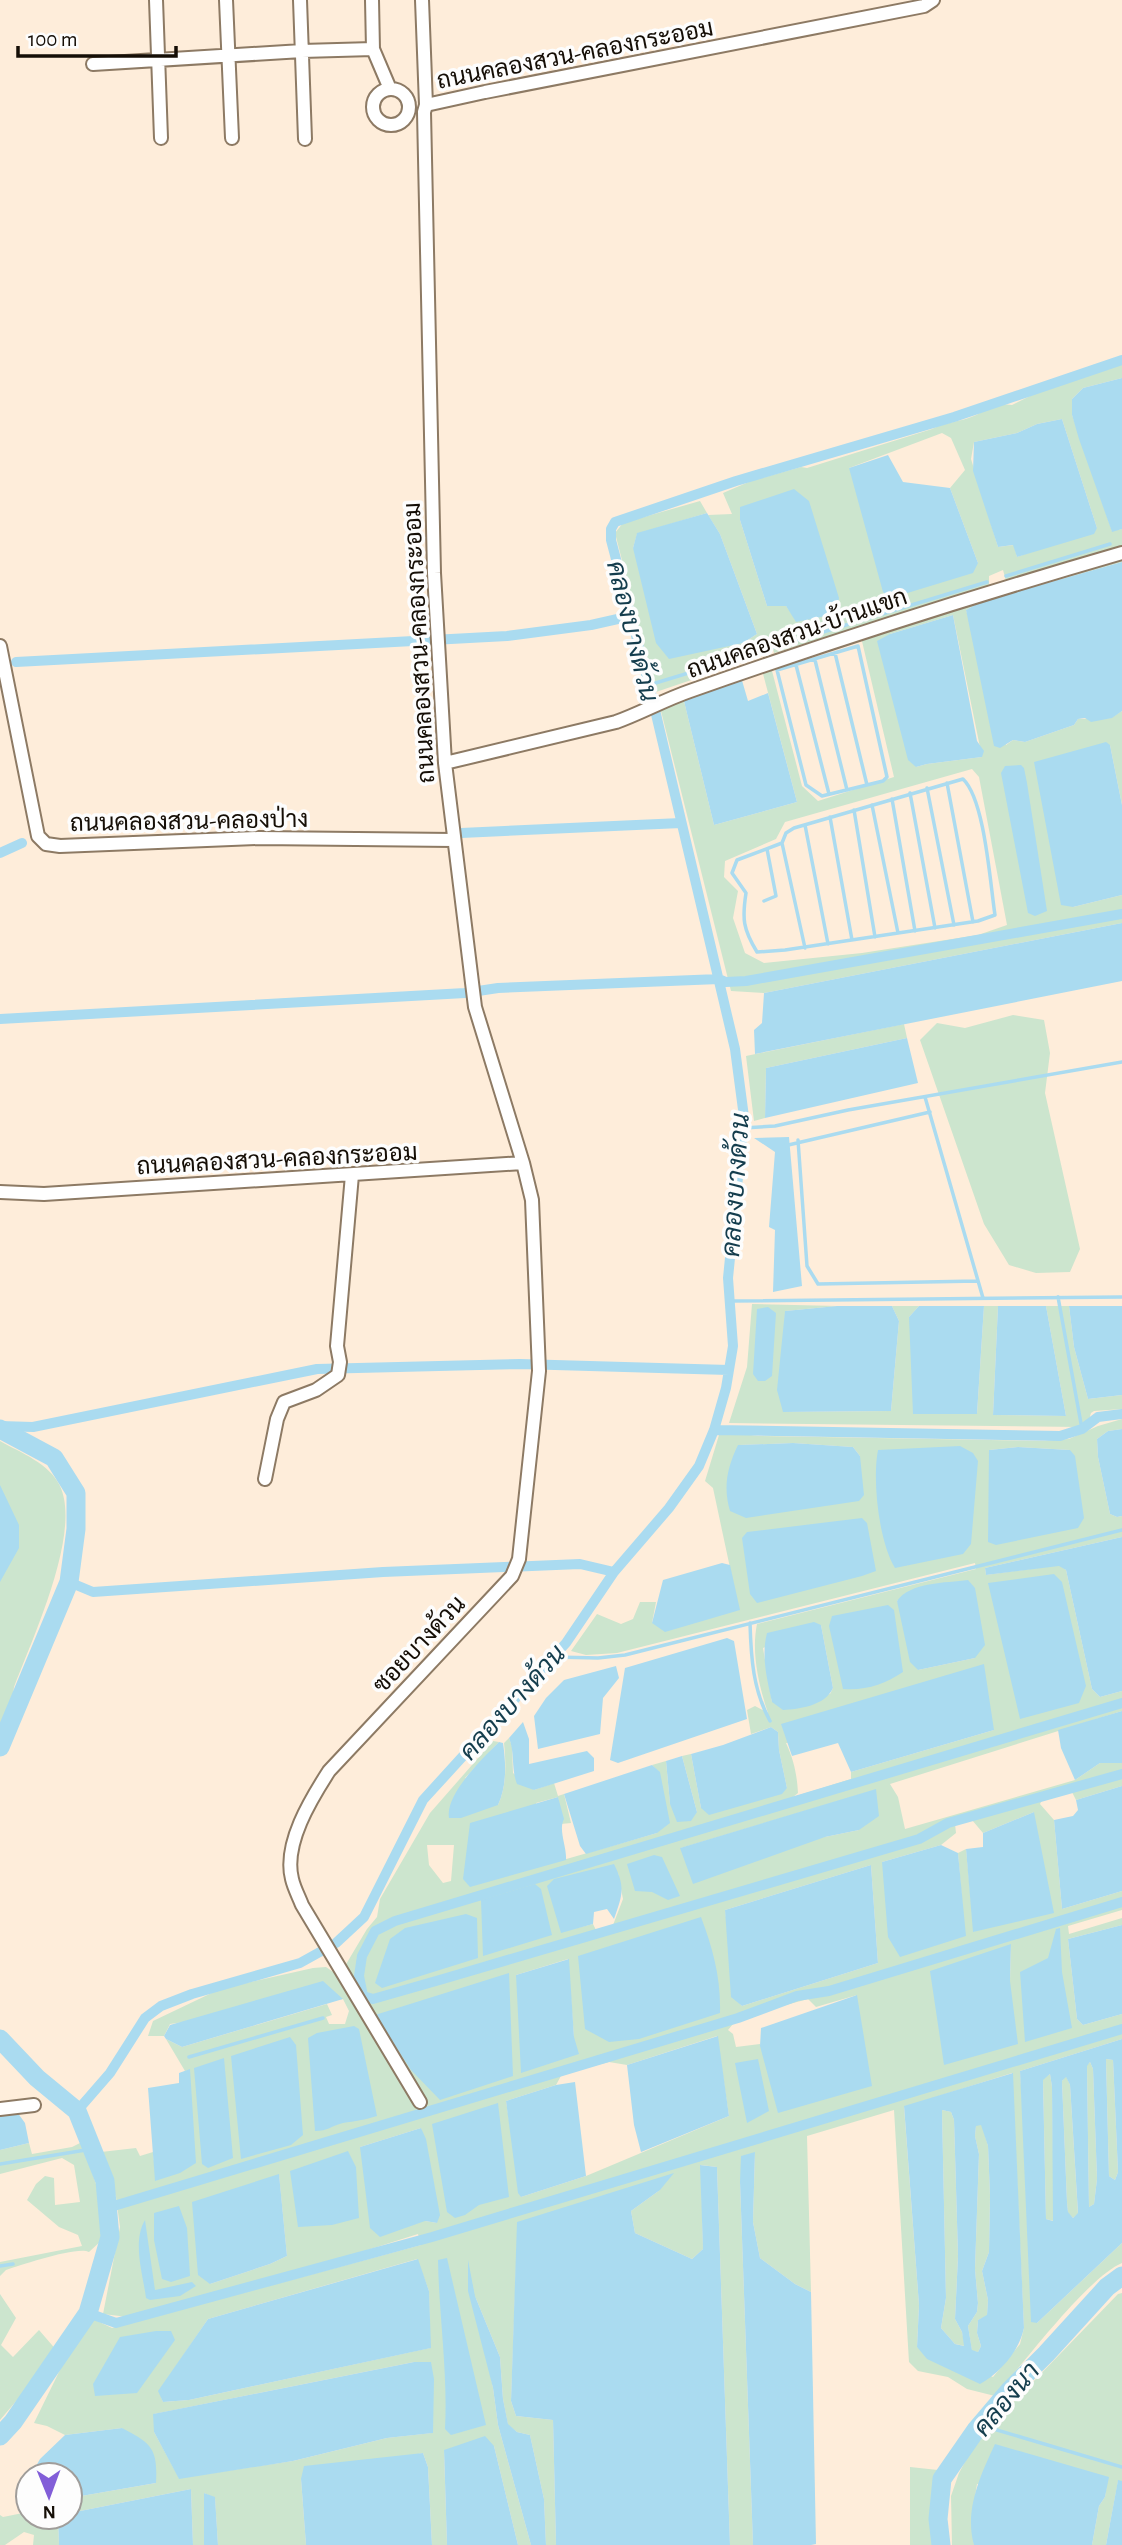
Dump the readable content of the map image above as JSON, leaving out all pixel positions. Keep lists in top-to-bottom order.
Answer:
{
  "streets": {
    "street": [
      "ถนนคลองสวน-คลองกระออม",
      "ถนนคลองสวน-บ้านแขก",
      "ถนนคลองสวน-คลองป่าง",
      "ซอยบางด้วน"
    ]
  },
  "crossings": [
    ["ถนนคลองสวน-คลองกระออม", "ถนนคลองสวน-บ้านแขก"],
    ["ถนนคลองสวน-คลองกระออม", "ถนนคลองสวน-คลองป่าง"],
    ["ถนนคลองสวน-คลองกระออม", "ซอยบางด้วน"]
  ],
  "water": ["คลองบางด้วน", "คลองนา"],
  "scale_bar": "100 m",
  "north": "bottom"
}
